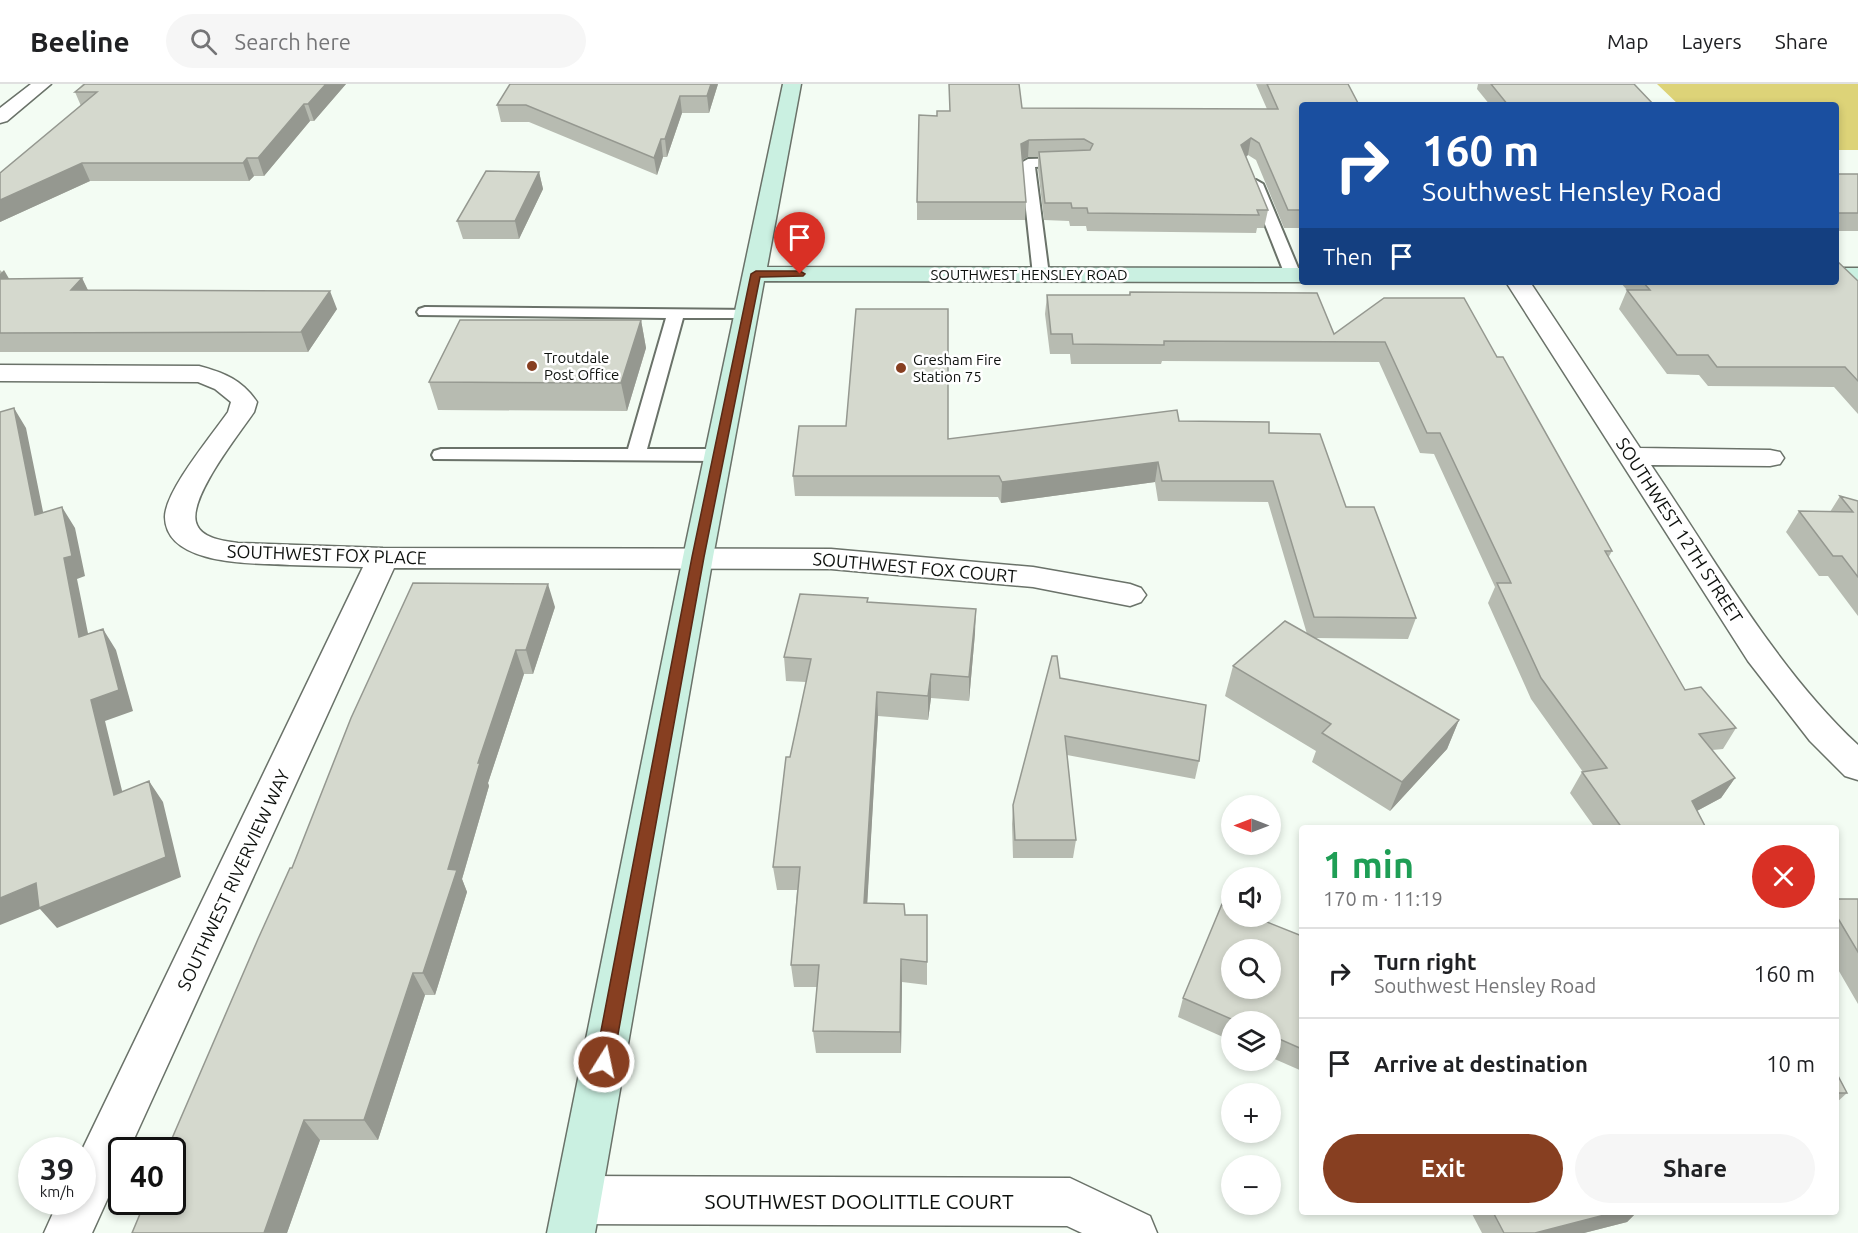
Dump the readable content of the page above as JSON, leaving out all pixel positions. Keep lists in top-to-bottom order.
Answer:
{
  "streets": {
    "street": [
      "SOUTHWEST HENSLEY ROAD",
      "SOUTHWEST 12TH STREET",
      "SOUTHWEST FOX PLACE",
      "SOUTHWEST FOX COURT",
      "SOUTHWEST RIVERVIEW WAY",
      "SOUTHWEST DOOLITTLE COURT"
    ]
  },
  "crossings": [
    ["SOUTHWEST FOX PLACE", "SOUTHWEST FOX COURT"],
    ["SOUTHWEST FOX PLACE", "SOUTHWEST RIVERVIEW WAY"]
  ],
  "places": ["Troutdale Post Office", "Gresham Fire Station 75"],
  "north": "left",
  "page": {
    "header": "Beeline",
    "search": "Search here",
    "nav": ["Map", "Layers", "Share"],
    "turn": ["160 m", "Southwest Hensley Road"],
    "then": "Then",
    "map_buttons": ["+", "−"],
    "heading": ["1 min", "170 m · 11:19"],
    "list": [
      {
        "name": "Turn right",
        "note": "Southwest Hensley Road",
        "value": "160 m"
      },
      {
        "name": "Arrive at destination",
        "value": "10 m"
      }
    ],
    "buttons": ["Exit", "Share"],
    "speed": "39 km/h",
    "limit": "40"
  }
}
